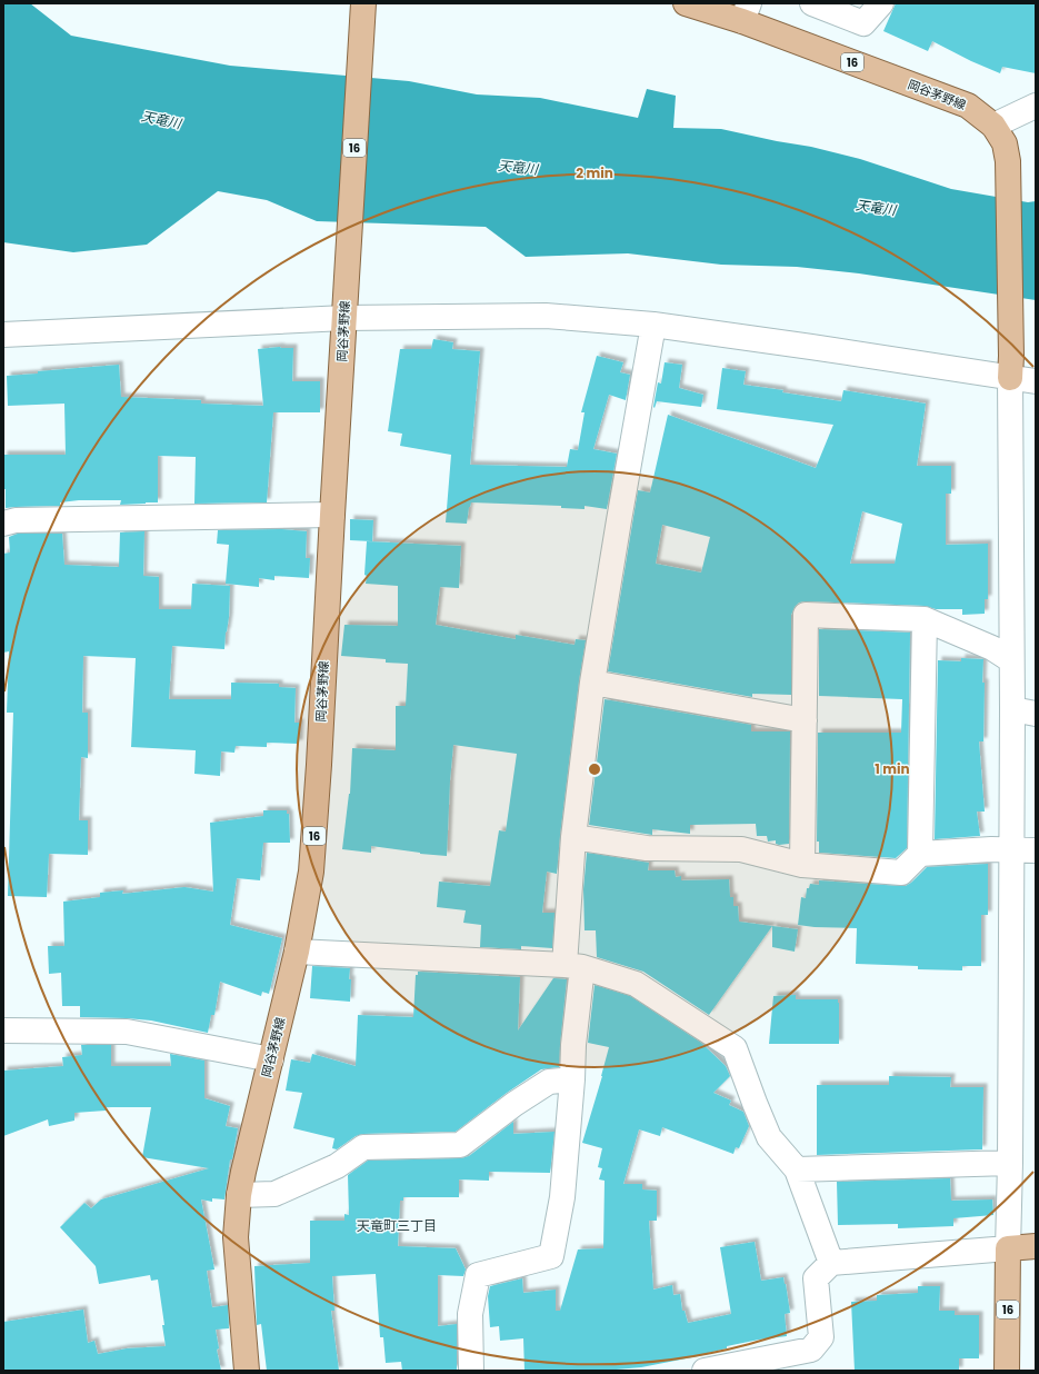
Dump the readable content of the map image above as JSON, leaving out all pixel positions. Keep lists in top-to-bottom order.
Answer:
{
  "streets": {
    "main road": ["16", "岡谷茅野線"]
  },
  "districts": ["天竜町三丁目"],
  "water": ["天竜川"],
  "rings": ["2 min", "1 min"]
}
